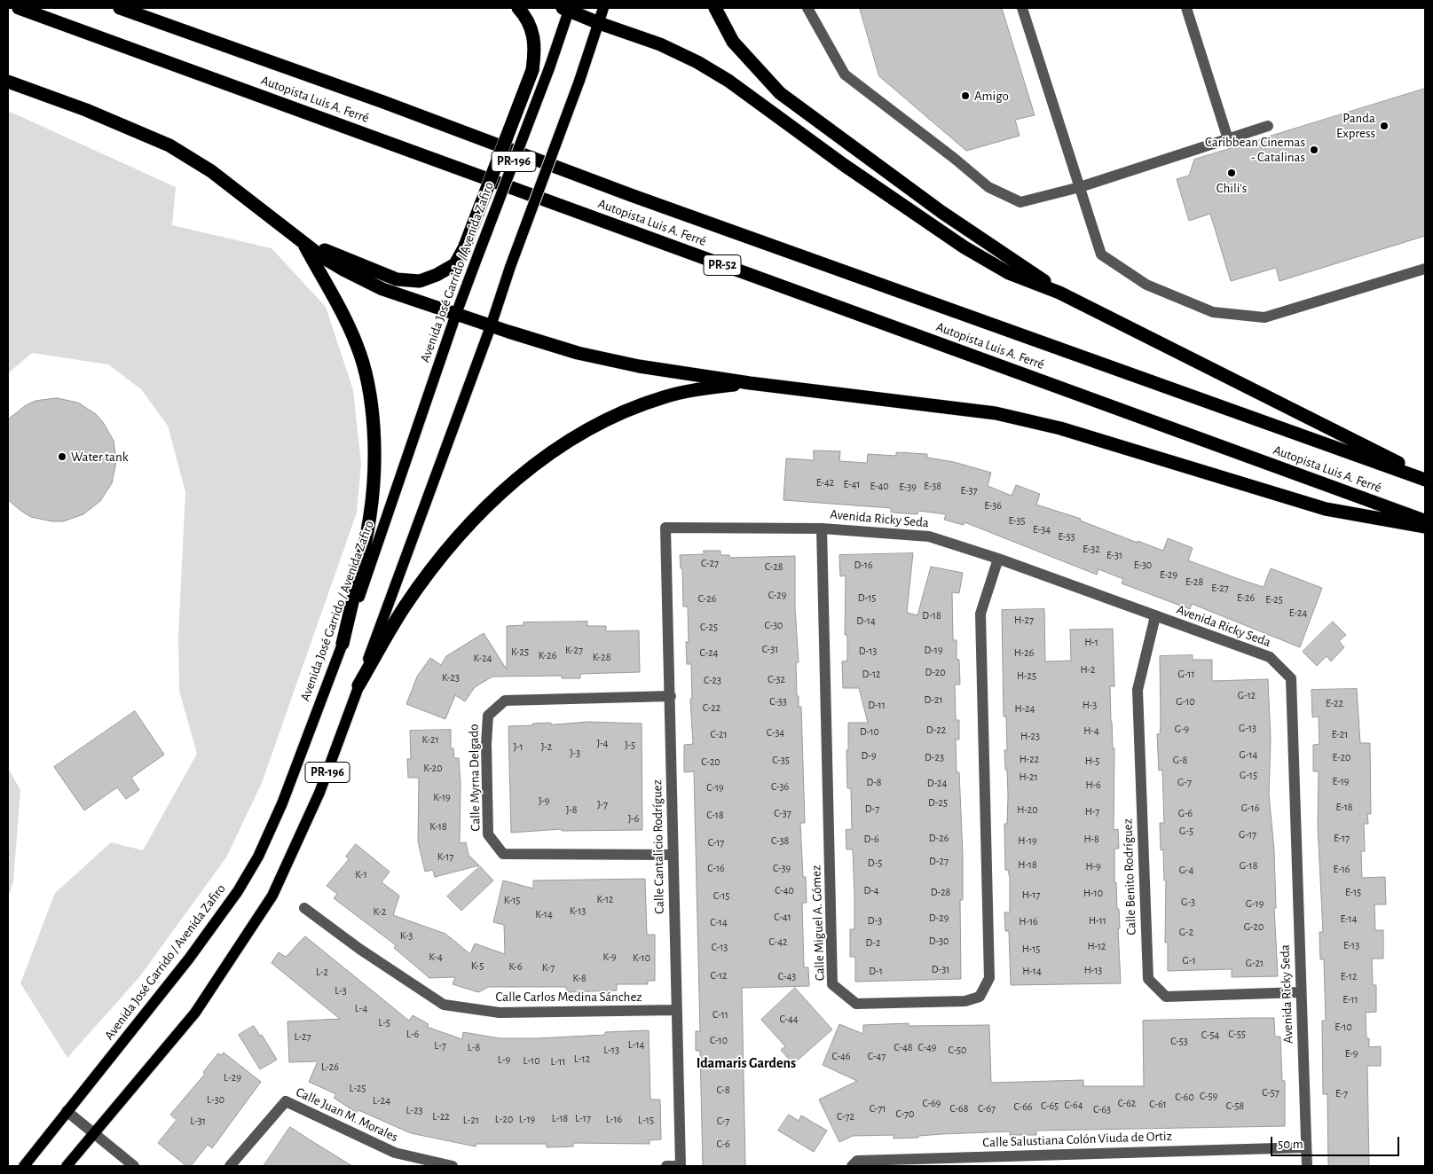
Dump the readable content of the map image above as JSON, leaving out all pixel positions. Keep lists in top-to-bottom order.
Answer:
{
  "streets": {
    "highway": ["Autopista Luis A. Ferré", "PR-52"],
    "main road": ["PR-196", "Avenida José Garrido / Avenida Zafiro"],
    "street": [
      "Avenida Ricky Seda",
      "Calle Myrna Delgado",
      "Calle Cantalicio Rodríguez",
      "Calle Benito Rodríguez",
      "Calle Miguel A. Gómez",
      "Calle Carlos Medina Sánchez",
      "Calle Juan M. Morales",
      "Calle Salustiana Colón Viuda de Ortiz"
    ]
  },
  "crossings": [
    ["Avenida Ricky Seda", "Calle Cantalicio Rodríguez"],
    ["Avenida Ricky Seda", "Calle Benito Rodríguez"],
    ["Avenida Ricky Seda", "Calle Miguel A. Gómez"],
    ["Avenida Ricky Seda", "Calle Salustiana Colón Viuda de Ortiz"],
    ["Calle Myrna Delgado", "Calle Cantalicio Rodríguez"],
    ["Calle Cantalicio Rodríguez", "Calle Carlos Medina Sánchez"]
  ],
  "districts": ["Idamaris Gardens"],
  "places": [
    "Amigo",
    "Panda Express",
    "Caribbean Cinemas - Catalinas",
    "Chili's",
    "Water tank"
  ],
  "house_numbers": [
    "E-42",
    "E-41",
    "E-40",
    "E-38",
    "E-39",
    "E-37",
    "E-36",
    "E-35",
    "E-34",
    "E-33",
    "E-32",
    "E-31",
    "C-27",
    "D-16",
    "E-30",
    "C-28",
    "E-29",
    "E-28",
    "E-27",
    "C-29",
    "D-15",
    "E-26",
    "C-26",
    "E-25",
    "E-24",
    "D-18",
    "H-27",
    "D-14",
    "C-30",
    "C-25",
    "H-1",
    "C-31",
    "K-27",
    "D-19",
    "D-13",
    "K-25",
    "C-24",
    "H-26",
    "K-26",
    "K-28",
    "K-24",
    "H-2",
    "D-20",
    "D-12",
    "G-11",
    "H-25",
    "K-23",
    "C-32",
    "C-23",
    "G-12",
    "D-21",
    "C-33",
    "G-10",
    "E-22",
    "D-11",
    "H-3",
    "C-22",
    "H-24",
    "G-13",
    "G-9",
    "D-22",
    "H-4",
    "D-10",
    "C-34",
    "C-21",
    "E-21",
    "H-23",
    "K-21",
    "J-4",
    "J-5",
    "J-1",
    "J-2",
    "J-3",
    "G-14",
    "D-9",
    "D-23",
    "E-20",
    "H-22",
    "C-35",
    "G-8",
    "H-5",
    "C-20",
    "K-20",
    "G-15",
    "H-21",
    "E-19",
    "D-8",
    "G-7",
    "D-24",
    "H-6",
    "C-36",
    "C-19",
    "K-19",
    "J-9",
    "D-25",
    "J-7",
    "E-18",
    "G-16",
    "D-7",
    "J-8",
    "H-20",
    "H-7",
    "C-37",
    "G-6",
    "C-18",
    "J-6",
    "K-18",
    "G-5",
    "G-17",
    "D-26",
    "E-17",
    "D-6",
    "H-8",
    "C-38",
    "H-19",
    "C-17",
    "K-17",
    "D-27",
    "D-5",
    "H-18",
    "G-18",
    "H-9",
    "C-16",
    "C-39",
    "E-16",
    "G-4",
    "K-1",
    "C-40",
    "D-4",
    "D-28",
    "E-15",
    "H-10",
    "H-17",
    "C-15",
    "K-12",
    "K-15",
    "G-3",
    "G-19",
    "K-13",
    "K-2",
    "K-14",
    "C-41",
    "D-29",
    "E-14",
    "D-3",
    "H-11",
    "H-16",
    "C-14",
    "G-20",
    "G-2",
    "K-3",
    "D-30",
    "C-42",
    "D-2",
    "E-13",
    "H-12",
    "C-13",
    "H-15",
    "K-4",
    "K-9",
    "K-10",
    "G-1",
    "G-21",
    "K-5",
    "K-6",
    "K-7",
    "D-31",
    "H-13",
    "D-1",
    "H-14",
    "L-2",
    "C-12",
    "C-43",
    "E-12",
    "K-8",
    "L-3",
    "E-11",
    "L-4",
    "C-11",
    "C-44",
    "L-5",
    "E-10",
    "L-6",
    "C-55",
    "C-54",
    "L-27",
    "C-10",
    "C-53",
    "L-14",
    "L-7",
    "L-8",
    "C-48",
    "C-49",
    "L-13",
    "C-50",
    "E-9",
    "C-46",
    "C-47",
    "L-12",
    "L-9",
    "L-10",
    "L-11",
    "L-26",
    "L-29",
    "L-25",
    "C-8",
    "C-57",
    "E-7",
    "C-59",
    "C-60",
    "L-30",
    "L-24",
    "C-69",
    "C-62",
    "C-61",
    "C-64",
    "C-65",
    "C-58",
    "C-66",
    "C-71",
    "C-68",
    "C-67",
    "C-63",
    "L-23",
    "C-70",
    "L-22",
    "C-72",
    "L-18",
    "L-17",
    "L-20",
    "L-19",
    "L-16",
    "L-21",
    "L-15",
    "L-31",
    "C-7",
    "C-6"
  ],
  "scale_bar": "50 m"
}
